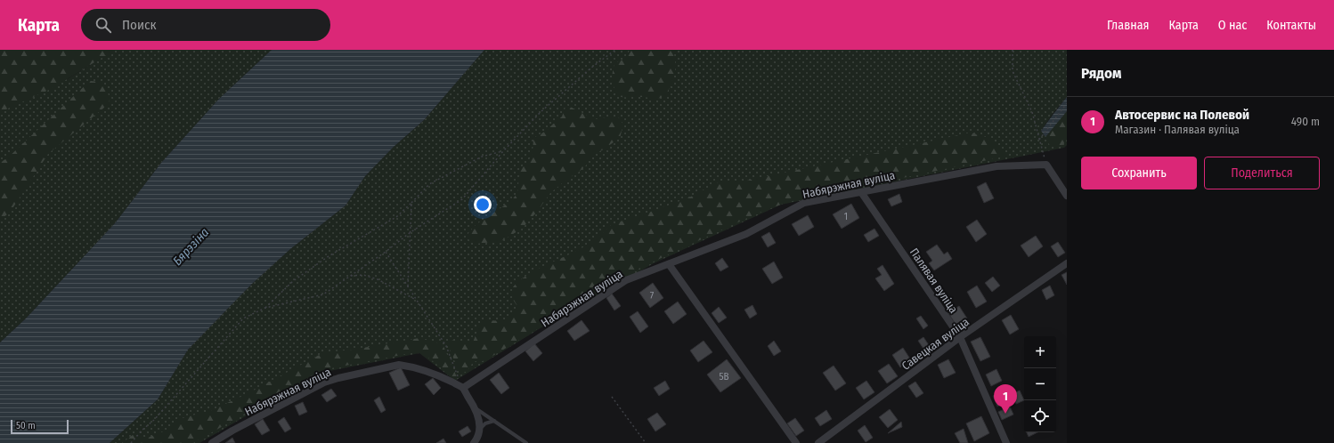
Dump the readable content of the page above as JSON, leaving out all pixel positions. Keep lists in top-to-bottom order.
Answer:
{
  "streets": {
    "street": ["Набярэжная вуліца", "Палявая вуліца", "Савецкая вуліца"]
  },
  "crossings": [
    ["Набярэжная вуліца", "Палявая вуліца"],
    ["Палявая вуліца", "Савецкая вуліца"]
  ],
  "water": ["Бярэзіна"],
  "house_numbers": ["1", "7", "5В"],
  "scale_bar": "50 m",
  "page": {
    "header": "Карта",
    "search": "Поиск",
    "nav": [
      "Главная",
      "Карта",
      "О нас",
      "Контакты"
    ],
    "heading": "Рядом",
    "list": [
      {
        "mark": "1",
        "name": "Автосервис на Полевой",
        "note": "Магазин · Палявая вуліца",
        "value": "490 m"
      }
    ],
    "buttons": ["Сохранить", "Поделиться"],
    "map_buttons": ["+", "−"],
    "pins": "1",
    "scale": "50 m"
  }
}
